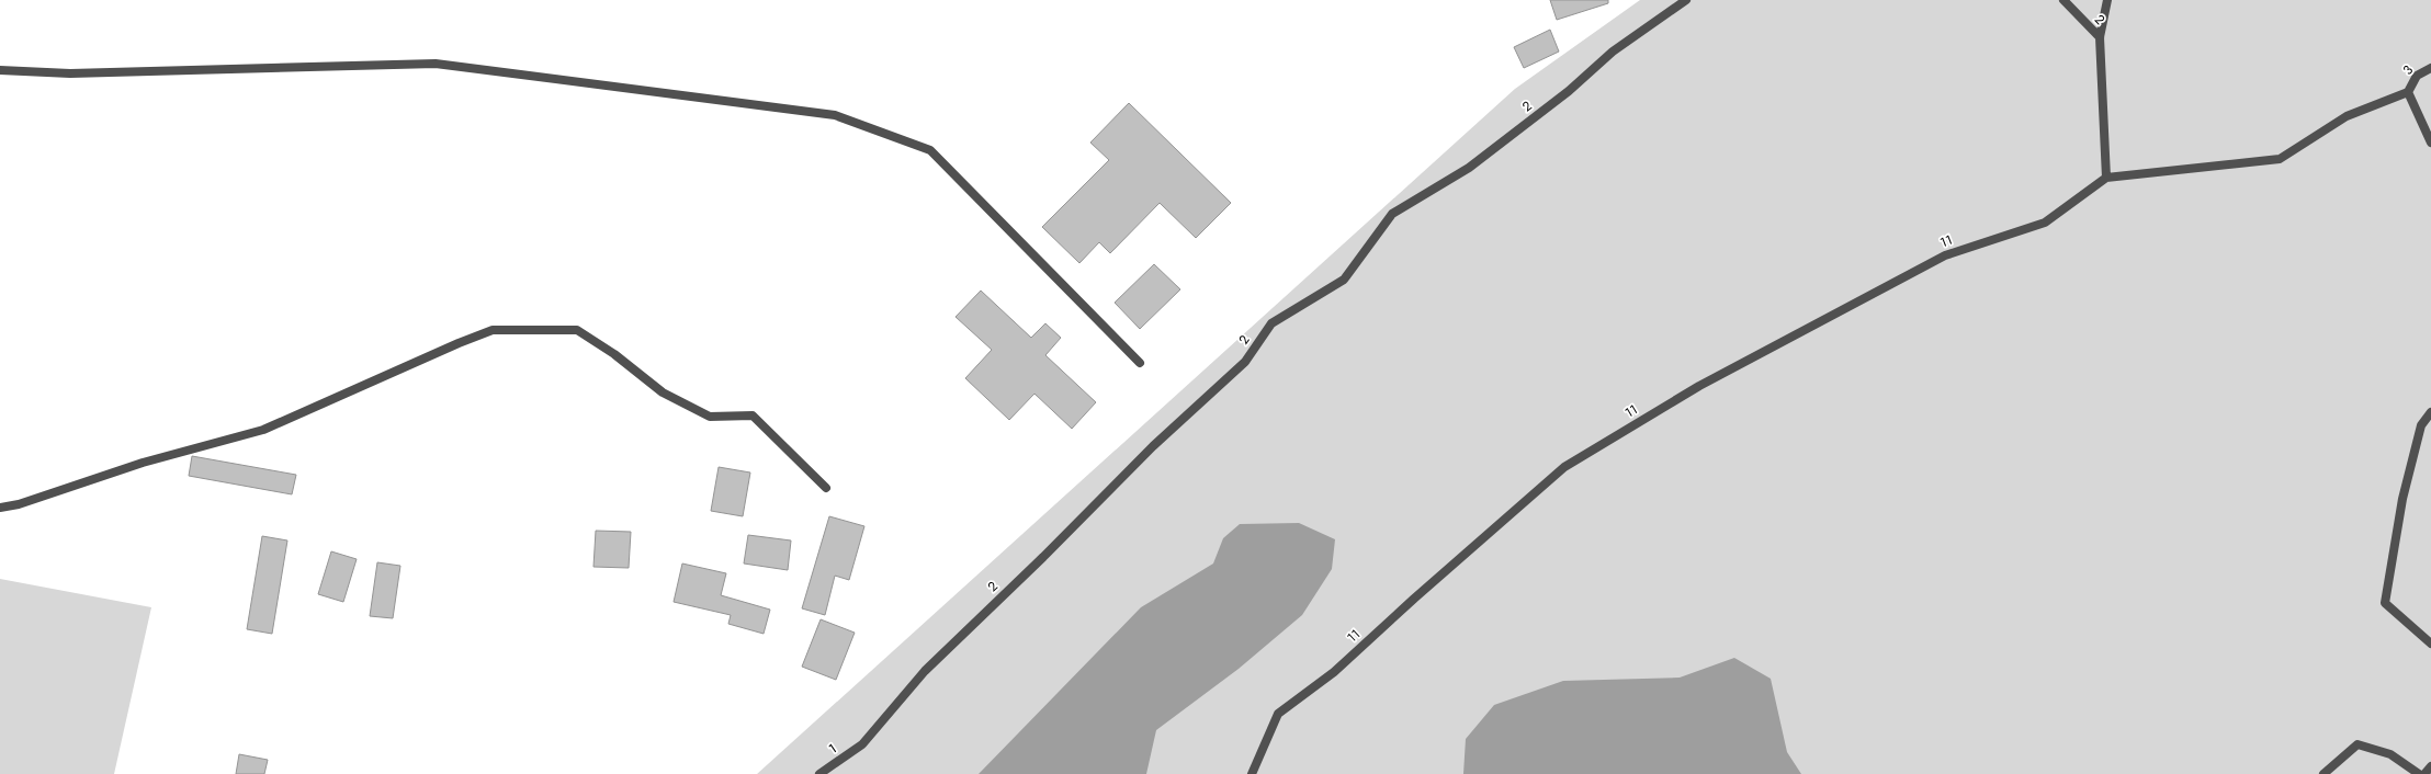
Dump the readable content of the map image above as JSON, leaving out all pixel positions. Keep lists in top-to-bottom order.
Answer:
{
  "streets": {
    "street": [
      "2",
      "3",
      "11",
      "1"
    ]
  },
  "crossings": [
    ["2", "1"]
  ]
}
